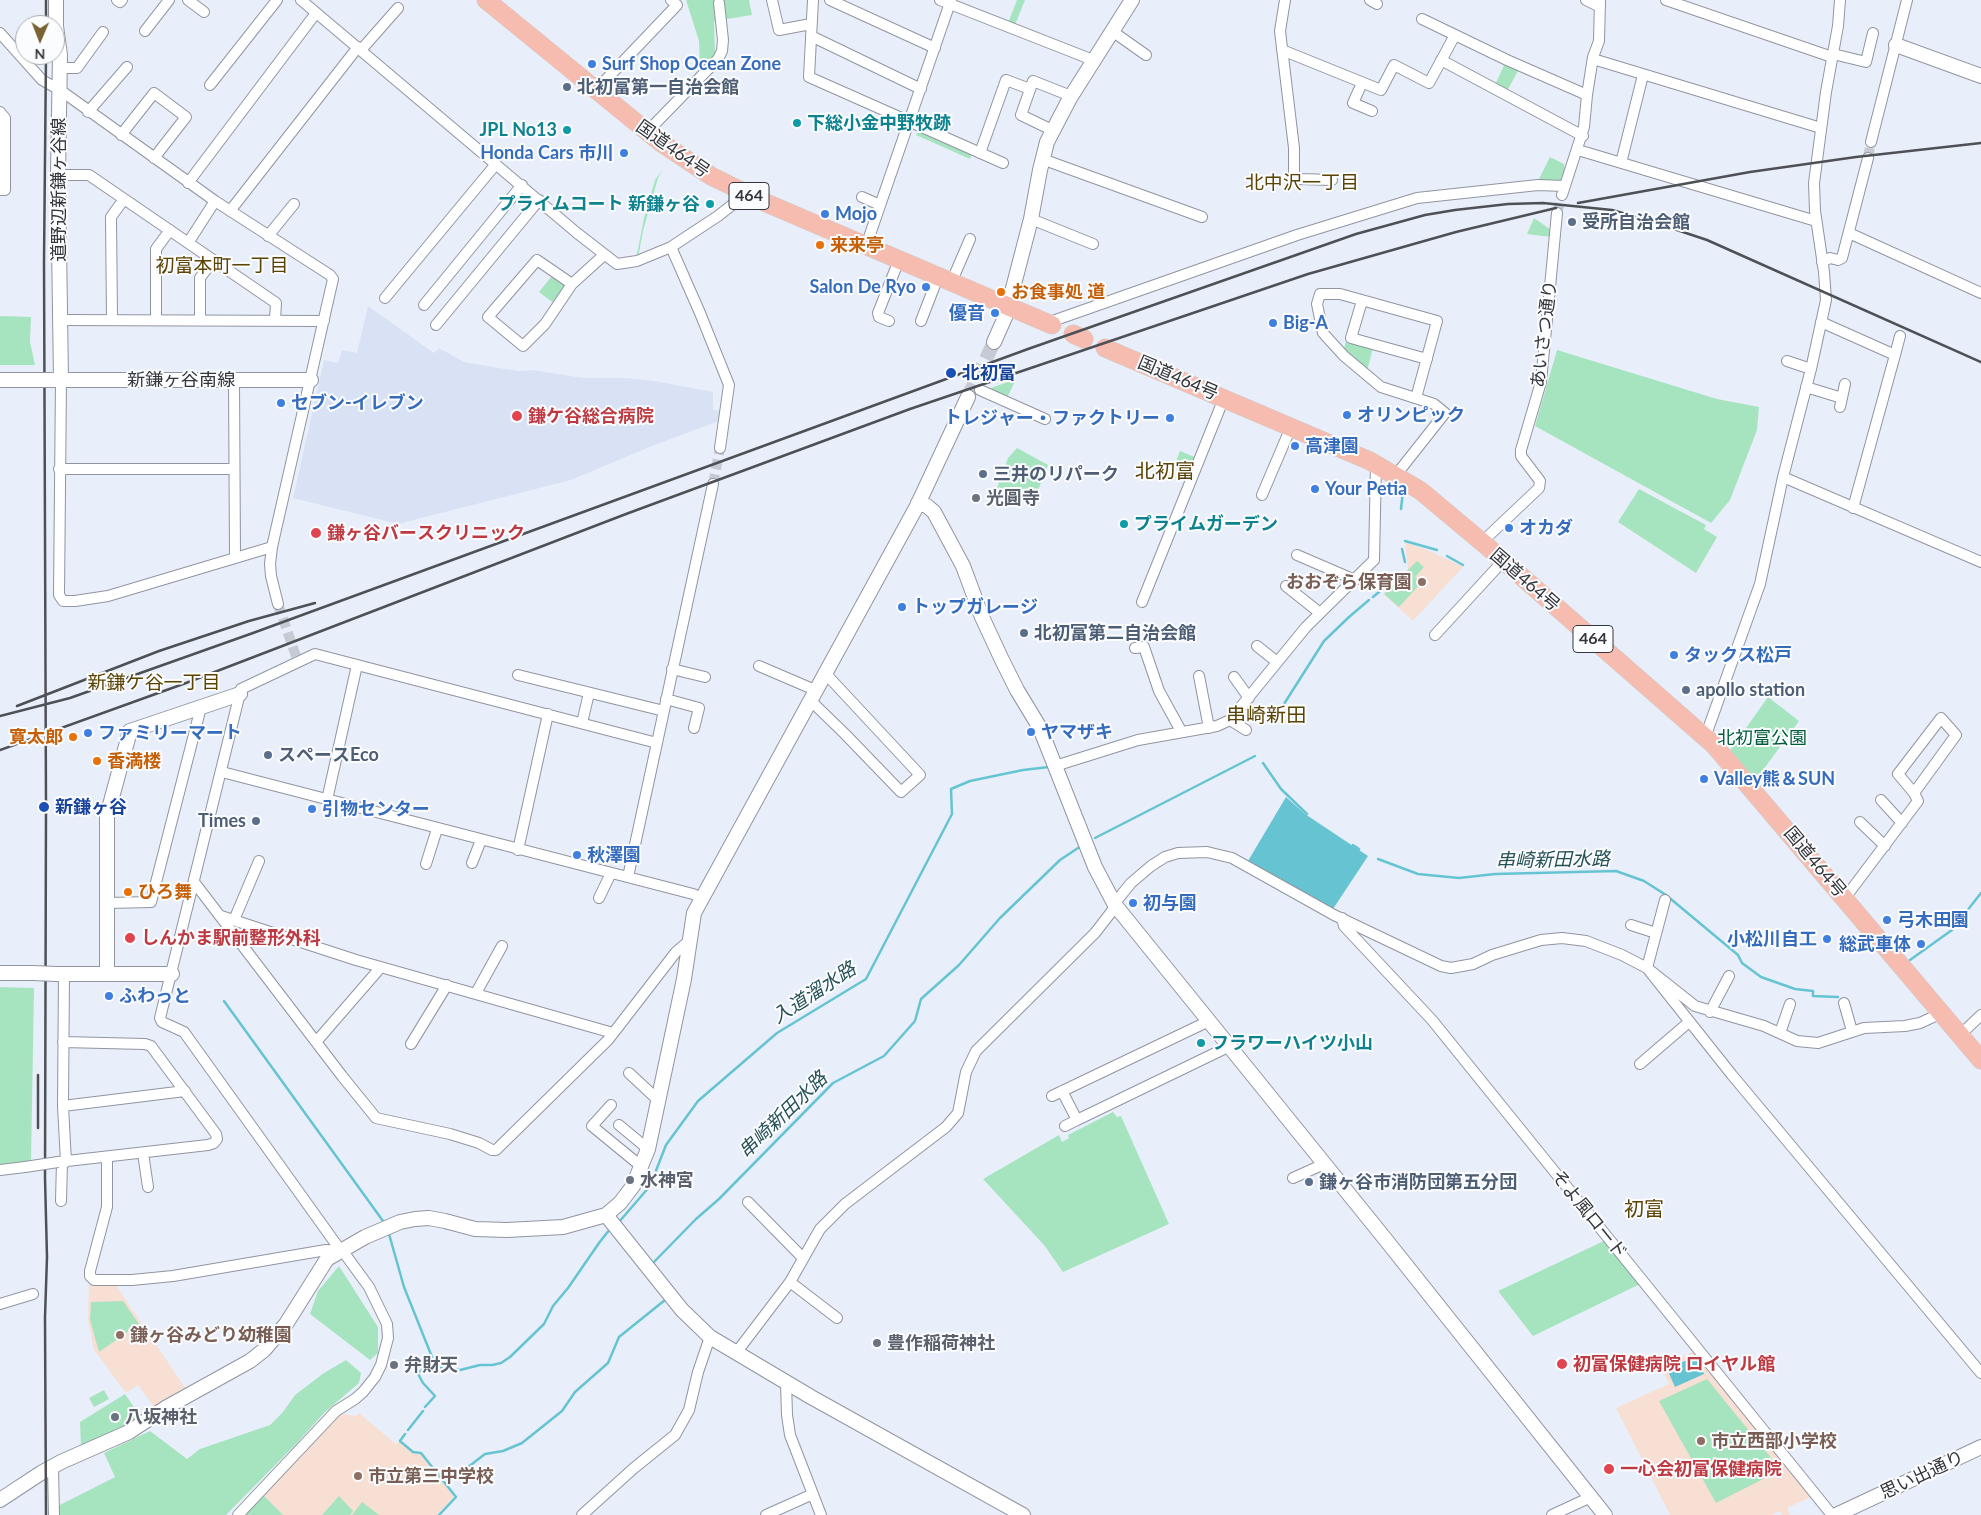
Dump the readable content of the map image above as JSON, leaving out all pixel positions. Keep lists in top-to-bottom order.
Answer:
{
  "streets": {
    "highway": ["国道464号", "464"],
    "street": [
      "道野辺新鎌ヶ谷線",
      "あいさつ通り",
      "新鎌ヶ谷南線",
      "そよ風ロード",
      "思い出通り"
    ]
  },
  "crossings": [
    ["国道464号", "あいさつ通り"],
    ["道野辺新鎌ヶ谷線", "新鎌ヶ谷南線"]
  ],
  "districts": [
    "北中沢一丁目",
    "初富本町一丁目",
    "北初富",
    "新鎌ケ谷一丁目",
    "串崎新田",
    "初富"
  ],
  "water": ["串崎新田水路", "入道溜水路"],
  "parks": ["北初富公園"],
  "places": [
    "Surf Shop Ocean Zone",
    "北初富第一自治会館",
    "下総小金中野牧跡",
    "JPL No13",
    "Honda Cars 市川",
    "プライムコート 新鎌ヶ谷",
    "Mojo",
    "受所自治会館",
    "来来亭",
    "Salon De Ryo",
    "お食事処 道",
    "優音",
    "Big-A",
    "北初富",
    "セブン-イレブン",
    "オリンピック",
    "鎌ケ谷総合病院",
    "トレジャー・ファクトリー",
    "高津園",
    "三井のリパーク",
    "Your Petia",
    "光圓寺",
    "プライムガーデン",
    "オカダ",
    "鎌ヶ谷バースクリニック",
    "おおぞら保育園",
    "トップガレージ",
    "北初富第二自治会館",
    "タックス松戸",
    "apollo station",
    "ヤマザキ",
    "ファミリーマート",
    "寛太郎",
    "スペースEco",
    "香満楼",
    "Valley熊＆SUN",
    "新鎌ヶ谷",
    "引物センター",
    "Times",
    "秋澤園",
    "ひろ舞",
    "初与園",
    "弓木田園",
    "しんかま駅前整形外科",
    "小松川自工",
    "総武車体",
    "ふわっと",
    "フラワーハイツ小山",
    "水神宮",
    "鎌ヶ谷市消防団第五分団",
    "鎌ヶ谷みどり幼稚園",
    "豊作稲荷神社",
    "初富保健病院 ロイヤル館",
    "弁財天",
    "八坂神社",
    "市立西部小学校",
    "一心会初富保健病院",
    "市立第三中学校"
  ],
  "north": "bottom"
}
